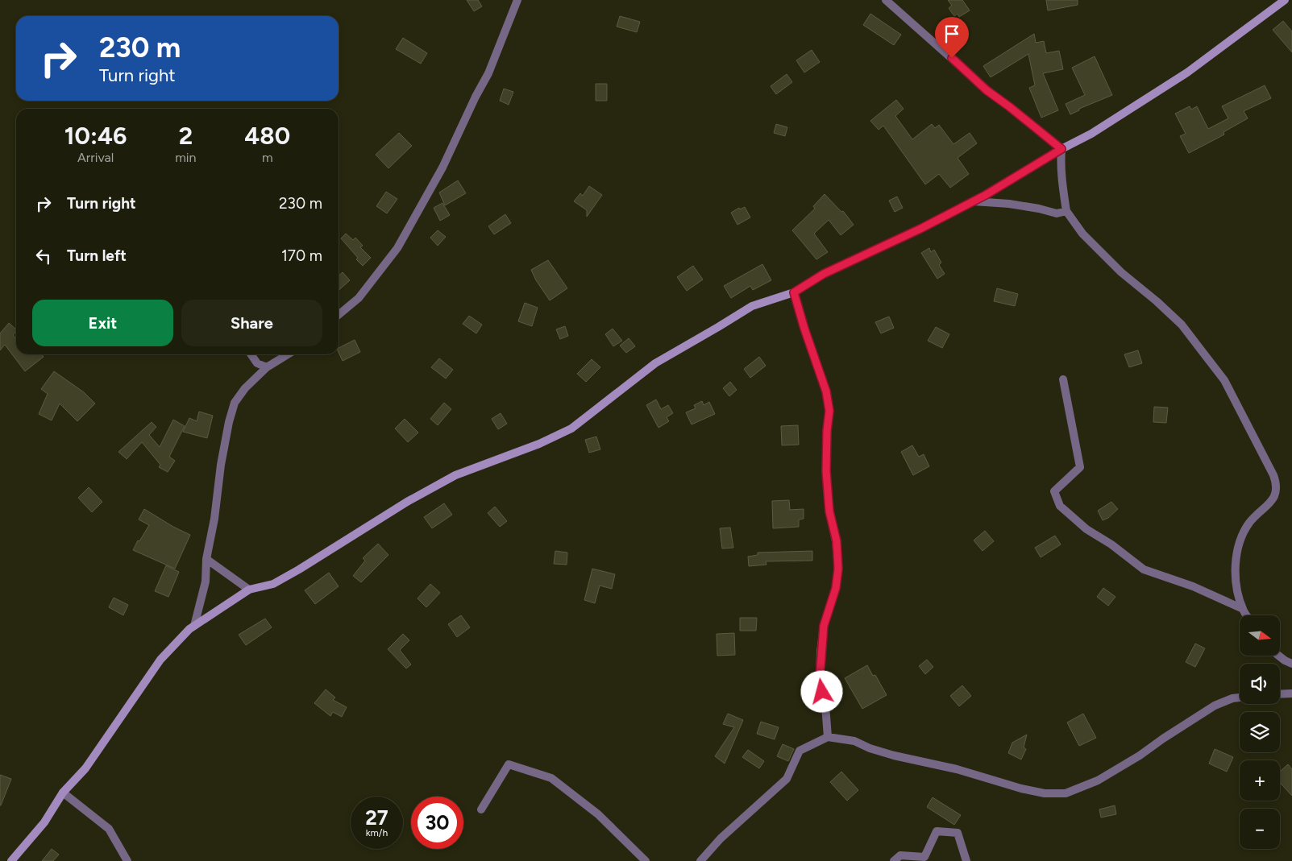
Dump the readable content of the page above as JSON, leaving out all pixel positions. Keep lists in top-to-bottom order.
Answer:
{
  "north": "right",
  "page": {
    "turn": ["230 m", "Turn right"],
    "eta": [
      "10:46",
      "Arrival",
      "2",
      "min",
      "480",
      "m"
    ],
    "list": [
      {
        "name": "Turn right",
        "value": "230 m"
      },
      {
        "name": "Turn left",
        "value": "170 m"
      }
    ],
    "buttons": ["Exit", "Share"],
    "map_buttons": ["+", "−"],
    "speed": "27 km/h",
    "limit": "30"
  }
}
